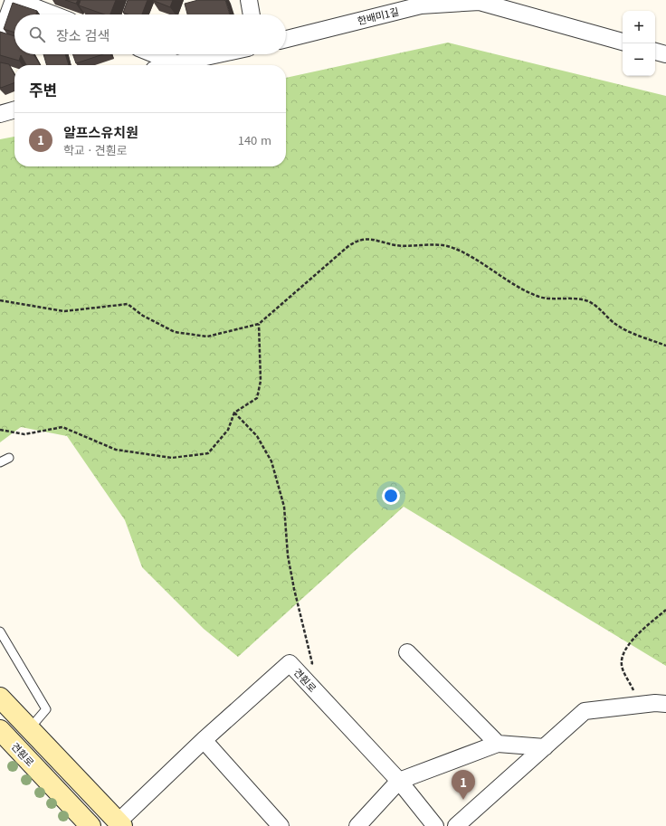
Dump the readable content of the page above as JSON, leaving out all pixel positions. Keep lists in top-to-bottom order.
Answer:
{
  "streets": {
    "street": ["한배미1길", "견훤로"]
  },
  "page": {
    "map_buttons": ["+", "−"],
    "search": "장소 검색",
    "heading": "주변",
    "list": [
      {
        "mark": "1",
        "name": "알프스유치원",
        "note": "학교 · 견훤로",
        "value": "140 m"
      }
    ],
    "pins": "1"
  }
}
